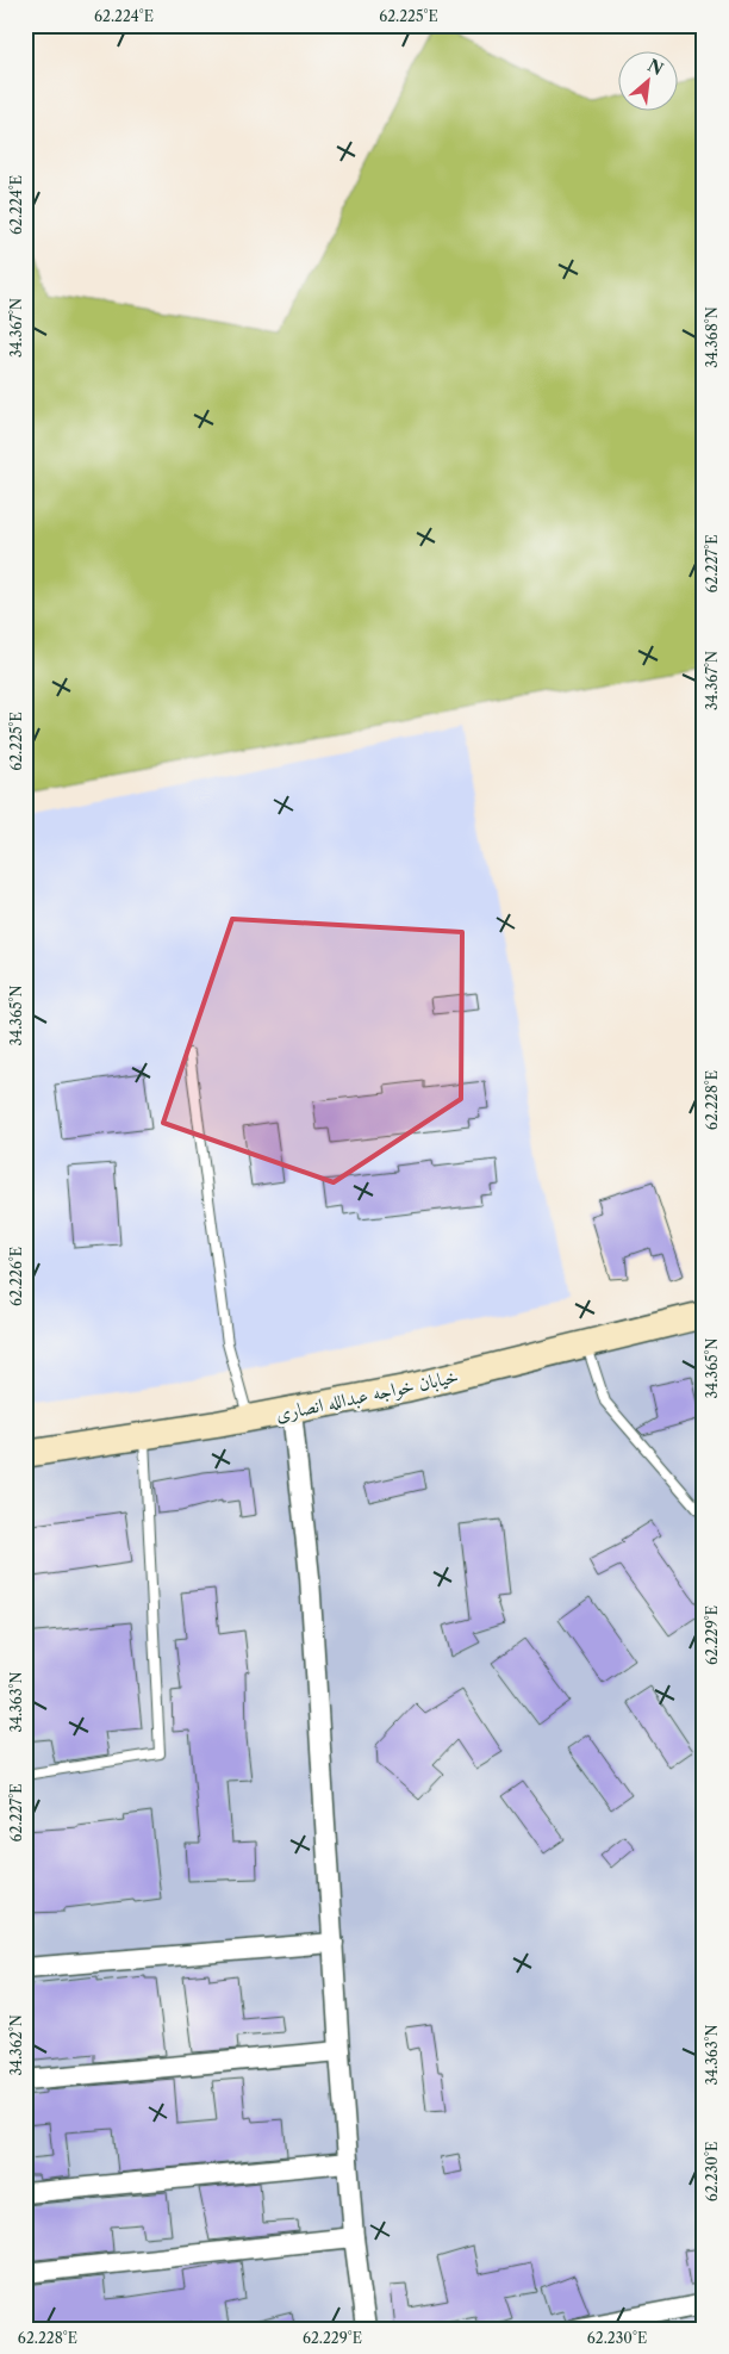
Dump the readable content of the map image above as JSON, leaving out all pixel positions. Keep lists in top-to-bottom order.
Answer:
{
  "streets": {
    "street": ["خیابان خواجه عبدالله انصاری"]
  },
  "north": "top right",
  "coordinates": [
    "62.224°E",
    "62.225°E",
    "34.367°N",
    "34.368°N",
    "62.227°E",
    "34.365°N",
    "62.228°E",
    "62.226°E",
    "62.229°E",
    "34.363°N",
    "34.362°N",
    "62.230°E"
  ]
}
